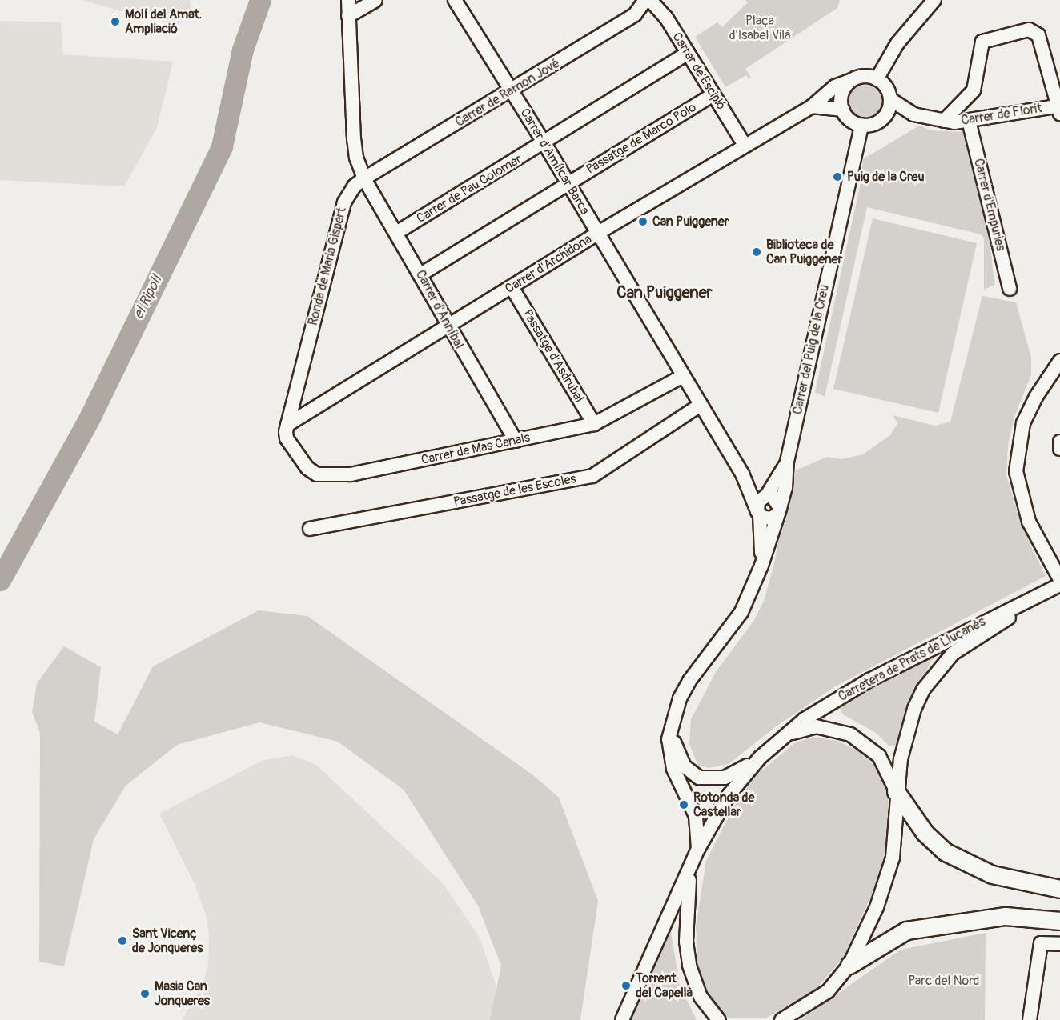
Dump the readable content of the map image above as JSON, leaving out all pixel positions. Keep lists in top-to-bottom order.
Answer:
{
  "streets": {
    "street": [
      "Carrer de'Escipió",
      "Carrer de Ramon Jové",
      "Carrer de Florit",
      "Passatge de Marco Polo",
      "Carrer d'Amílcar Barca",
      "Carrer de Pau Colomer",
      "Carrer d'Empuries",
      "Carrer d'Archidona",
      "Ronda de Maria Gispert",
      "Carrer d'Anníbal",
      "Carrer del Puig de la Creu",
      "Passatge d'Asdrubal",
      "Carrer de Mas Canals",
      "Passatge de les Escoles",
      "Carretera de Prats de Lluçanès"
    ]
  },
  "crossings": [
    ["Carrer de'Escipió", "Passatge de Marco Polo"],
    ["Carrer de'Escipió", "Carrer de Pau Colomer"],
    ["Carrer de'Escipió", "Carrer d'Archidona"],
    ["Carrer de Ramon Jové", "Carrer d'Amílcar Barca"],
    ["Carrer de Ramon Jové", "Ronda de Maria Gispert"],
    ["Carrer de Ramon Jové", "Carrer d'Anníbal"],
    ["Carrer de Florit", "Carrer d'Empuries"],
    ["Carrer de Florit", "Carrer d'Archidona"],
    ["Carrer de Florit", "Carrer del Puig de la Creu"],
    ["Passatge de Marco Polo", "Carrer d'Amílcar Barca"],
    ["Passatge de Marco Polo", "Carrer d'Anníbal"],
    ["Carrer d'Amílcar Barca", "Carrer de Pau Colomer"],
    ["Carrer d'Amílcar Barca", "Carrer d'Archidona"],
    ["Carrer d'Amílcar Barca", "Carrer del Puig de la Creu"],
    ["Carrer d'Amílcar Barca", "Carrer de Mas Canals"],
    ["Carrer d'Amílcar Barca", "Passatge de les Escoles"],
    ["Carrer de Pau Colomer", "Carrer d'Anníbal"],
    ["Carrer d'Archidona", "Ronda de Maria Gispert"],
    ["Carrer d'Archidona", "Carrer d'Anníbal"],
    ["Carrer d'Archidona", "Carrer del Puig de la Creu"],
    ["Carrer d'Archidona", "Passatge d'Asdrubal"],
    ["Carrer d'Archidona", "Carrer de Mas Canals"],
    ["Ronda de Maria Gispert", "Carrer d'Anníbal"],
    ["Ronda de Maria Gispert", "Carrer de Mas Canals"],
    ["Carrer d'Anníbal", "Carrer de Mas Canals"],
    ["Carrer del Puig de la Creu", "Carretera de Prats de Lluçanès"],
    ["Passatge d'Asdrubal", "Carrer de Mas Canals"]
  ],
  "districts": ["Can Puiggener"],
  "water": ["el Ripoll"],
  "parks": ["Plaça d'Isabel Vilà", "Parc del Nord"],
  "places": [
    "Molí del Amat. Ampliació",
    "Puig de la Creu",
    "Can Puiggener",
    "Biblioteca de Can Puiggener",
    "Rotonda de Castellar",
    "Sant Vicenç de Jonqueres",
    "Torrent del Capellà",
    "Masia Can Jonqueres"
  ]
}
